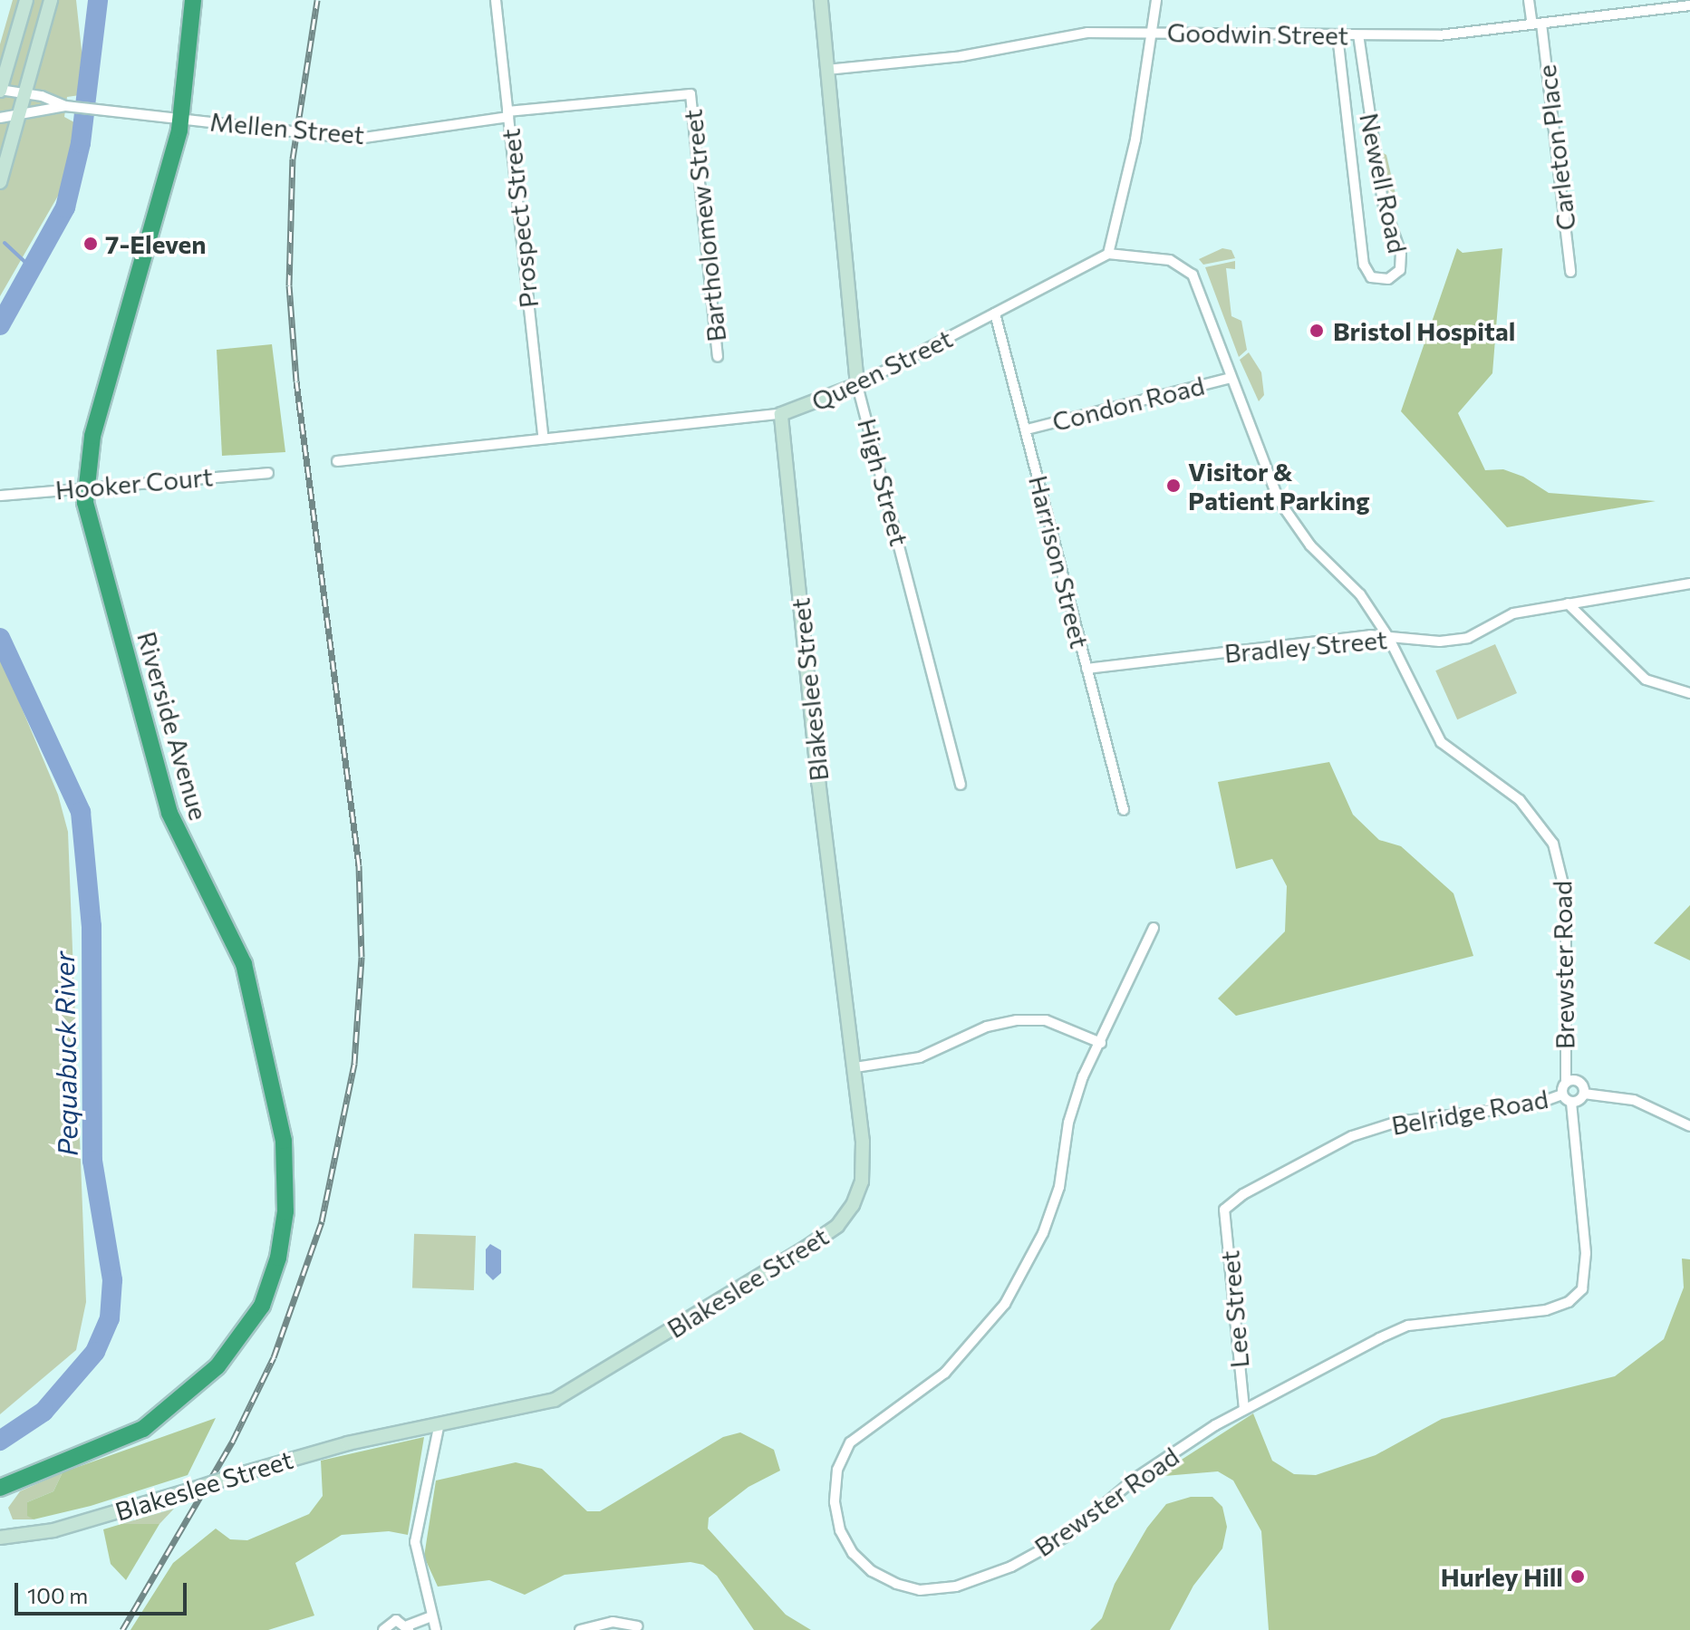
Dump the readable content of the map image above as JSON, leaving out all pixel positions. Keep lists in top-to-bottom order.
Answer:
{
  "streets": {
    "highway": ["Riverside Avenue"],
    "street": [
      "Goodwin Street",
      "Mellen Street",
      "Carleton Place",
      "Newell Road",
      "Prospect Street",
      "Bartholomew Street",
      "Queen Street",
      "Condon Road",
      "High Street",
      "Hooker Court",
      "Harrison Street",
      "Bradley Street",
      "Blakeslee Street",
      "Brewster Road",
      "Belridge Road",
      "Lee Street"
    ]
  },
  "crossings": [
    ["Goodwin Street", "Carleton Place"],
    ["Goodwin Street", "Newell Road"],
    ["Goodwin Street", "High Street"],
    ["Mellen Street", "Prospect Street"],
    ["Mellen Street", "Bartholomew Street"],
    ["Mellen Street", "Riverside Avenue"],
    ["Prospect Street", "Queen Street"],
    ["Queen Street", "High Street"],
    ["Queen Street", "Harrison Street"],
    ["Queen Street", "Blakeslee Street"],
    ["Queen Street", "Brewster Road"],
    ["Condon Road", "Harrison Street"],
    ["Condon Road", "Brewster Road"],
    ["Hooker Court", "Riverside Avenue"],
    ["Harrison Street", "Bradley Street"],
    ["Bradley Street", "Brewster Road"],
    ["Brewster Road", "Belridge Road"],
    ["Brewster Road", "Lee Street"],
    ["Belridge Road", "Lee Street"]
  ],
  "water": ["Pequabuck River"],
  "places": [
    "7-Eleven",
    "Bristol Hospital",
    "Visitor & Patient Parking",
    "Hurley Hill"
  ],
  "scale_bar": "100 m"
}
